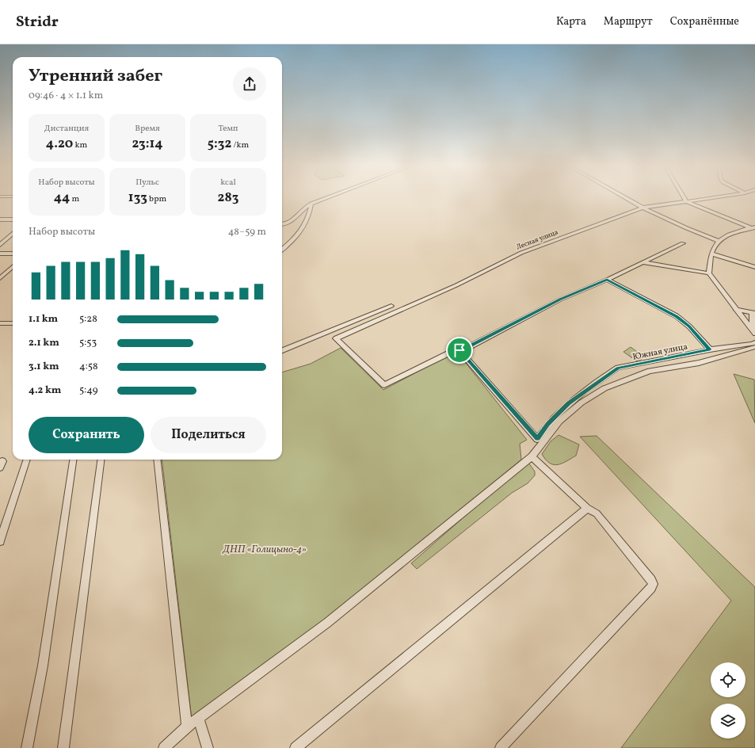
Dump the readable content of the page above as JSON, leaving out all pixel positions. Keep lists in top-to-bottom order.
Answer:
{
  "streets": {
    "street": ["Лесная улица", "Южная улица"]
  },
  "crossings": [
    ["Лесная улица", "Южная улица"]
  ],
  "parks": ["ДНП «Голицыно-4»"],
  "page": {
    "header": "Stridr",
    "nav": ["Карта", "Маршрут", "Сохранённые"],
    "heading": ["Утренний забег", "09:46 · 4 × 1.1 km"],
    "stats": [
      ["Дистанция", "4.20 km"],
      ["Время", "23:14"],
      ["Темп", "5:32 /km"],
      ["Набор высоты", "44 m"],
      ["Пульс", "133 bpm"],
      ["kcal", "283"]
    ],
    "chart": ["Набор высоты", "48–59 m"],
    "list": [
      {
        "name": "1.1 km",
        "note": "5:28"
      },
      {
        "name": "2.1 km",
        "note": "5:53"
      },
      {
        "name": "3.1 km",
        "note": "4:58"
      },
      {
        "name": "4.2 km",
        "note": "5:49"
      }
    ],
    "buttons": ["Сохранить", "Поделиться"]
  }
}
